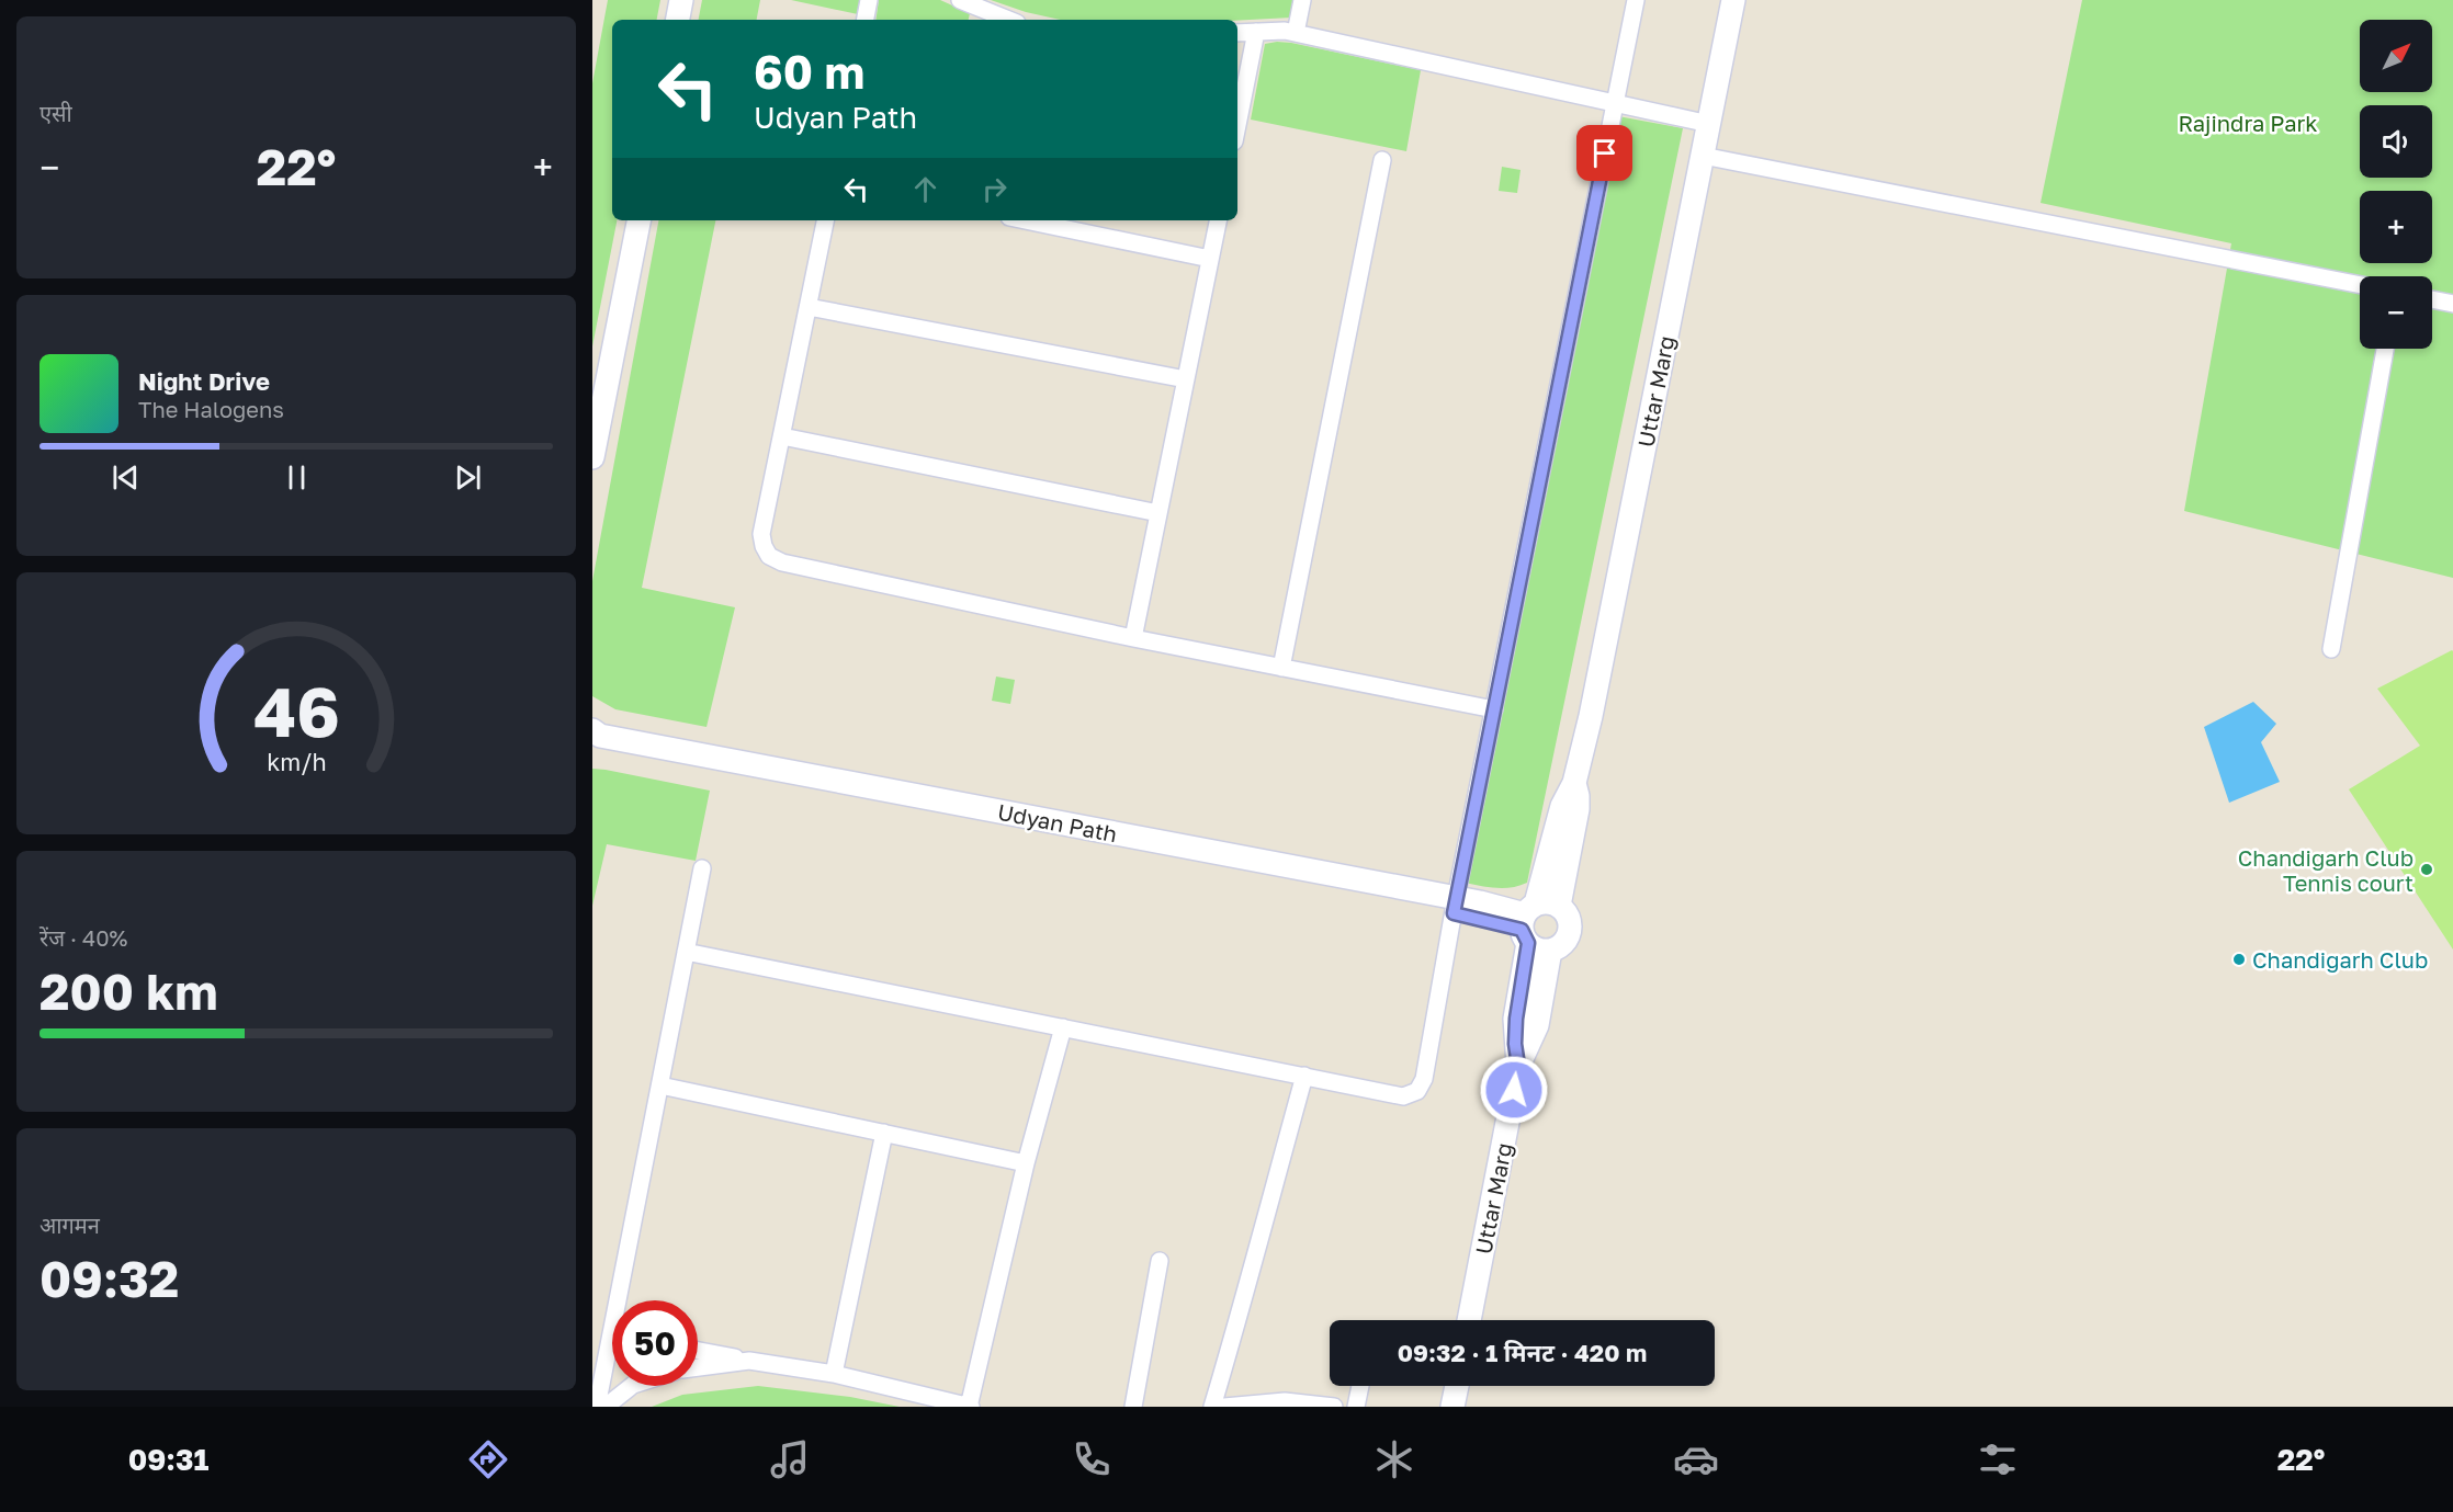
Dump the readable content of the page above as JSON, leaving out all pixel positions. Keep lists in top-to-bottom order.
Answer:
{
  "streets": {
    "main road": ["Uttar Marg", "Udyan Path"]
  },
  "crossings": [
    ["Uttar Marg", "Udyan Path"]
  ],
  "parks": ["Rajindra Park"],
  "places": ["Chandigarh Club Tennis court", "Chandigarh Club"],
  "north": "top right",
  "page": {
    "tile": [
      "एसी",
      ["रेंज · 40%", "200 km"],
      ["आगमन", "09:32"]
    ],
    "map_buttons": ["+", "−"],
    "turn": ["60 m", "Udyan Path"],
    "heat": ["−", "22°", "+"],
    "song": ["Night Drive", "The Halogens"],
    "limit": "50",
    "trip": "09:32 · 1 मिनट · 420 m",
    "tabs": ["09:31", "22°"],
    "gauge": ["46", "km/h"]
  }
}
